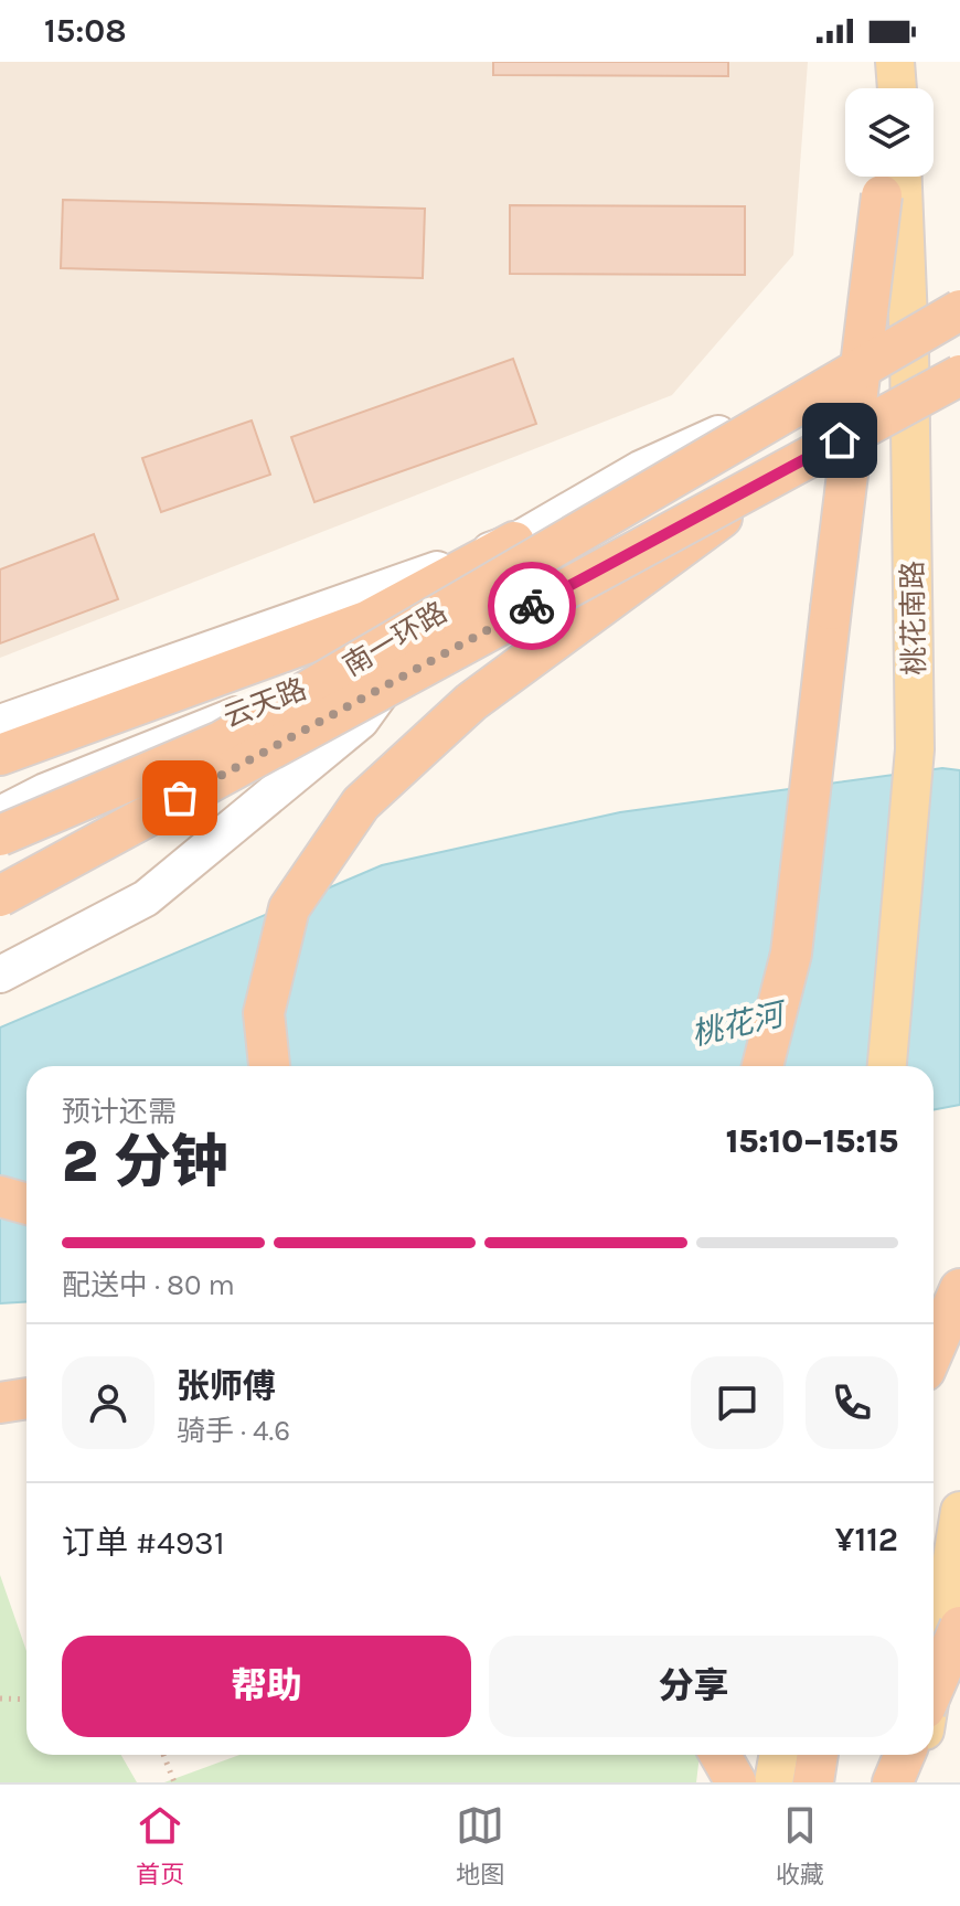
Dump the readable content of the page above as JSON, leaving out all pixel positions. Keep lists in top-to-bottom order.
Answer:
{
  "streets": {
    "highway": ["南一环路"],
    "main road": ["桃花南路", "云天路"]
  },
  "crossings": [
    ["桃花南路", "云天路"]
  ],
  "water": ["桃花河"],
  "page": {
    "status": "15:08",
    "heading": ["2 分钟", "预计还需", "15:10–15:15"],
    "panel": [
      "张师傅",
      "骑手 · 4.6",
      "订单 #4931",
      "¥112"
    ],
    "bar": "配送中 · 80 m",
    "buttons": ["帮助", "分享"],
    "tabs": ["首页", "地图", "收藏"]
  }
}
